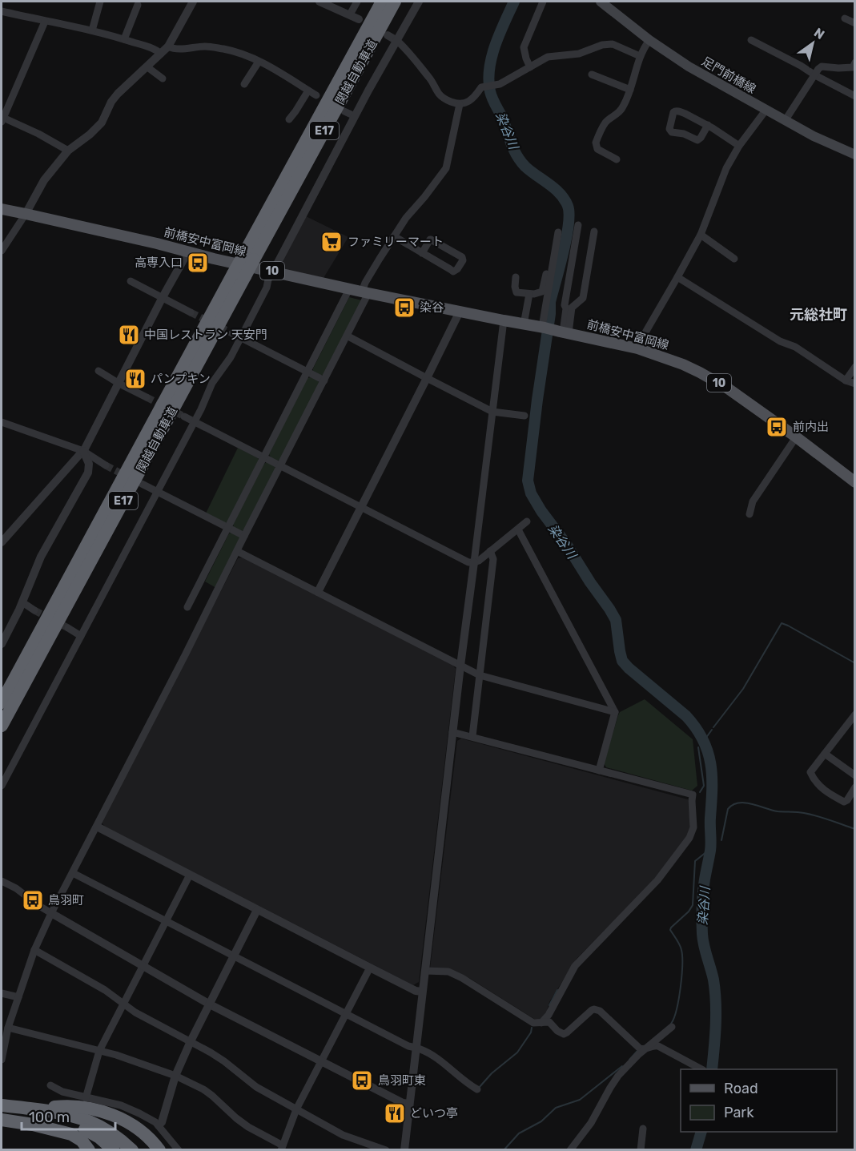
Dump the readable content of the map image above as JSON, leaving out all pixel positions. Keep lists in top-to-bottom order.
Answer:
{
  "streets": {
    "highway": ["関越自動車道", "E17"],
    "main road": ["足門前橋線", "前橋安中富岡線", "10"]
  },
  "crossings": [
    ["前橋安中富岡線", "10"]
  ],
  "districts": ["元総社町"],
  "water": ["染谷川"],
  "places": {
    "supermarket": ["ファミリーマート"],
    "bus stop": [
      "高専入口",
      "染谷",
      "前内出",
      "鳥羽町",
      "鳥羽町東"
    ],
    "restaurant": ["中国レストラン 天安門", "パンプキン", "どいつ亭"]
  },
  "legend": ["Road", "Park"],
  "scale_bar": "100 m",
  "north": "top right"
}
